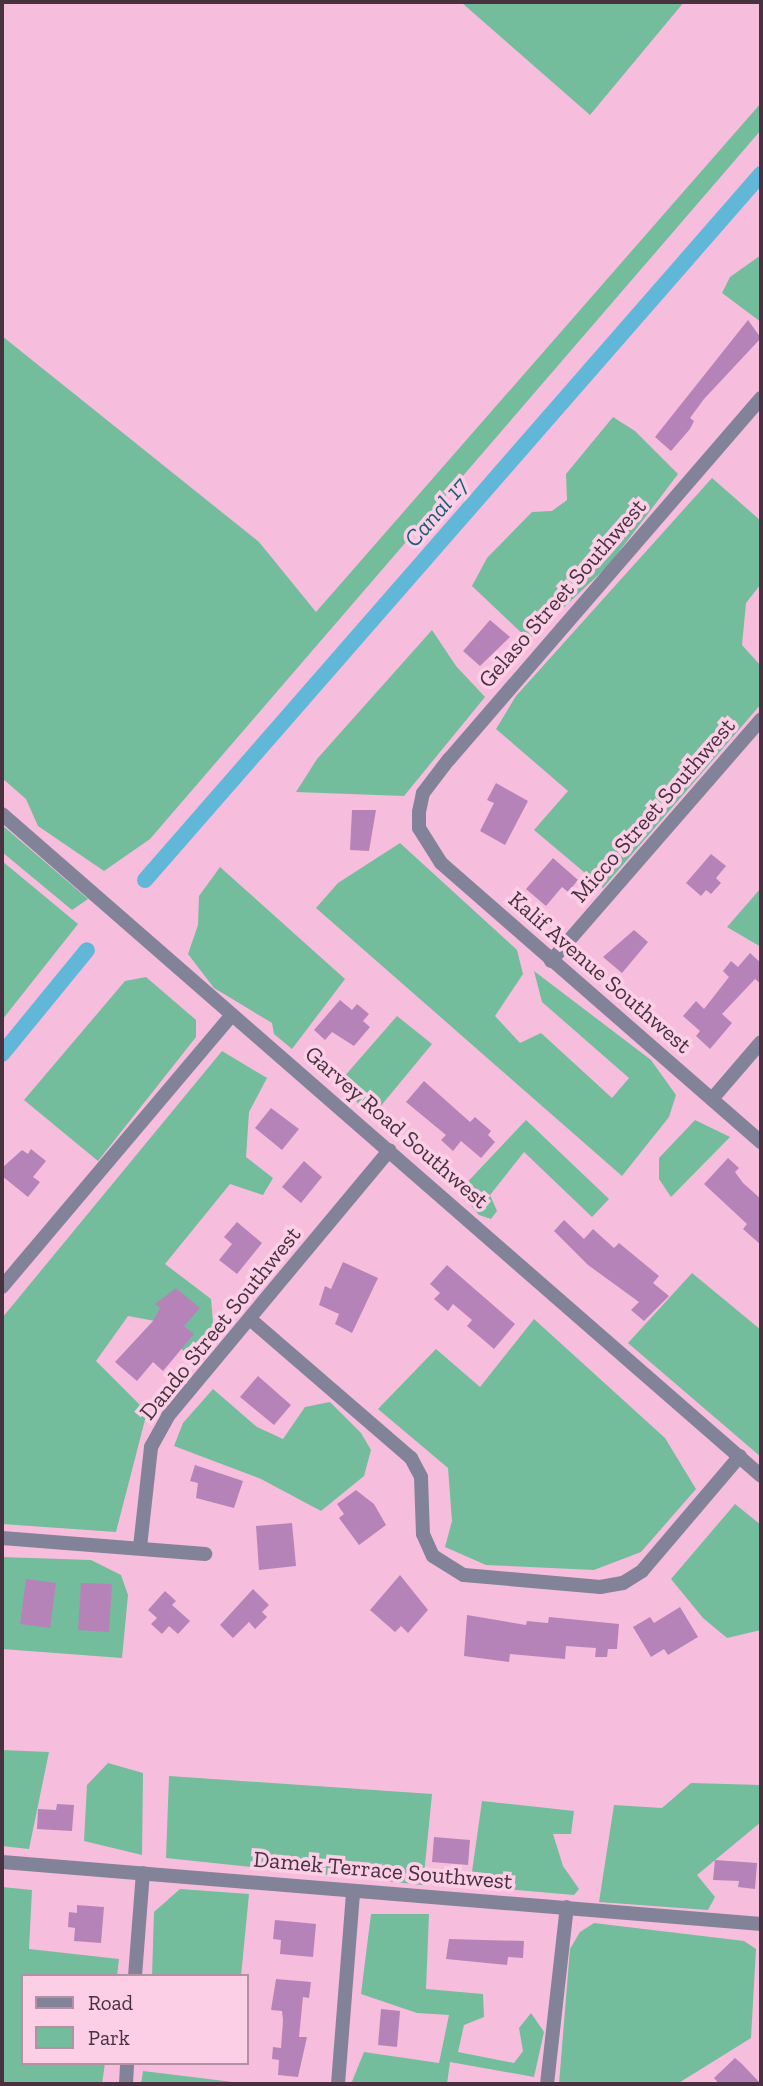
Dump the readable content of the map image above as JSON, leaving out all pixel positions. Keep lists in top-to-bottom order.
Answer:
{
  "streets": {
    "street": [
      "Gelaso Street Southwest",
      "Micco Street Southwest",
      "Kalif Avenue Southwest",
      "Garvey Road Southwest",
      "Dando Street Southwest",
      "Damek Terrace Southwest"
    ]
  },
  "crossings": [
    ["Gelaso Street Southwest", "Kalif Avenue Southwest"],
    ["Micco Street Southwest", "Kalif Avenue Southwest"],
    ["Garvey Road Southwest", "Dando Street Southwest"]
  ],
  "water": ["Canal 17"],
  "legend": ["Road", "Park"]
}
